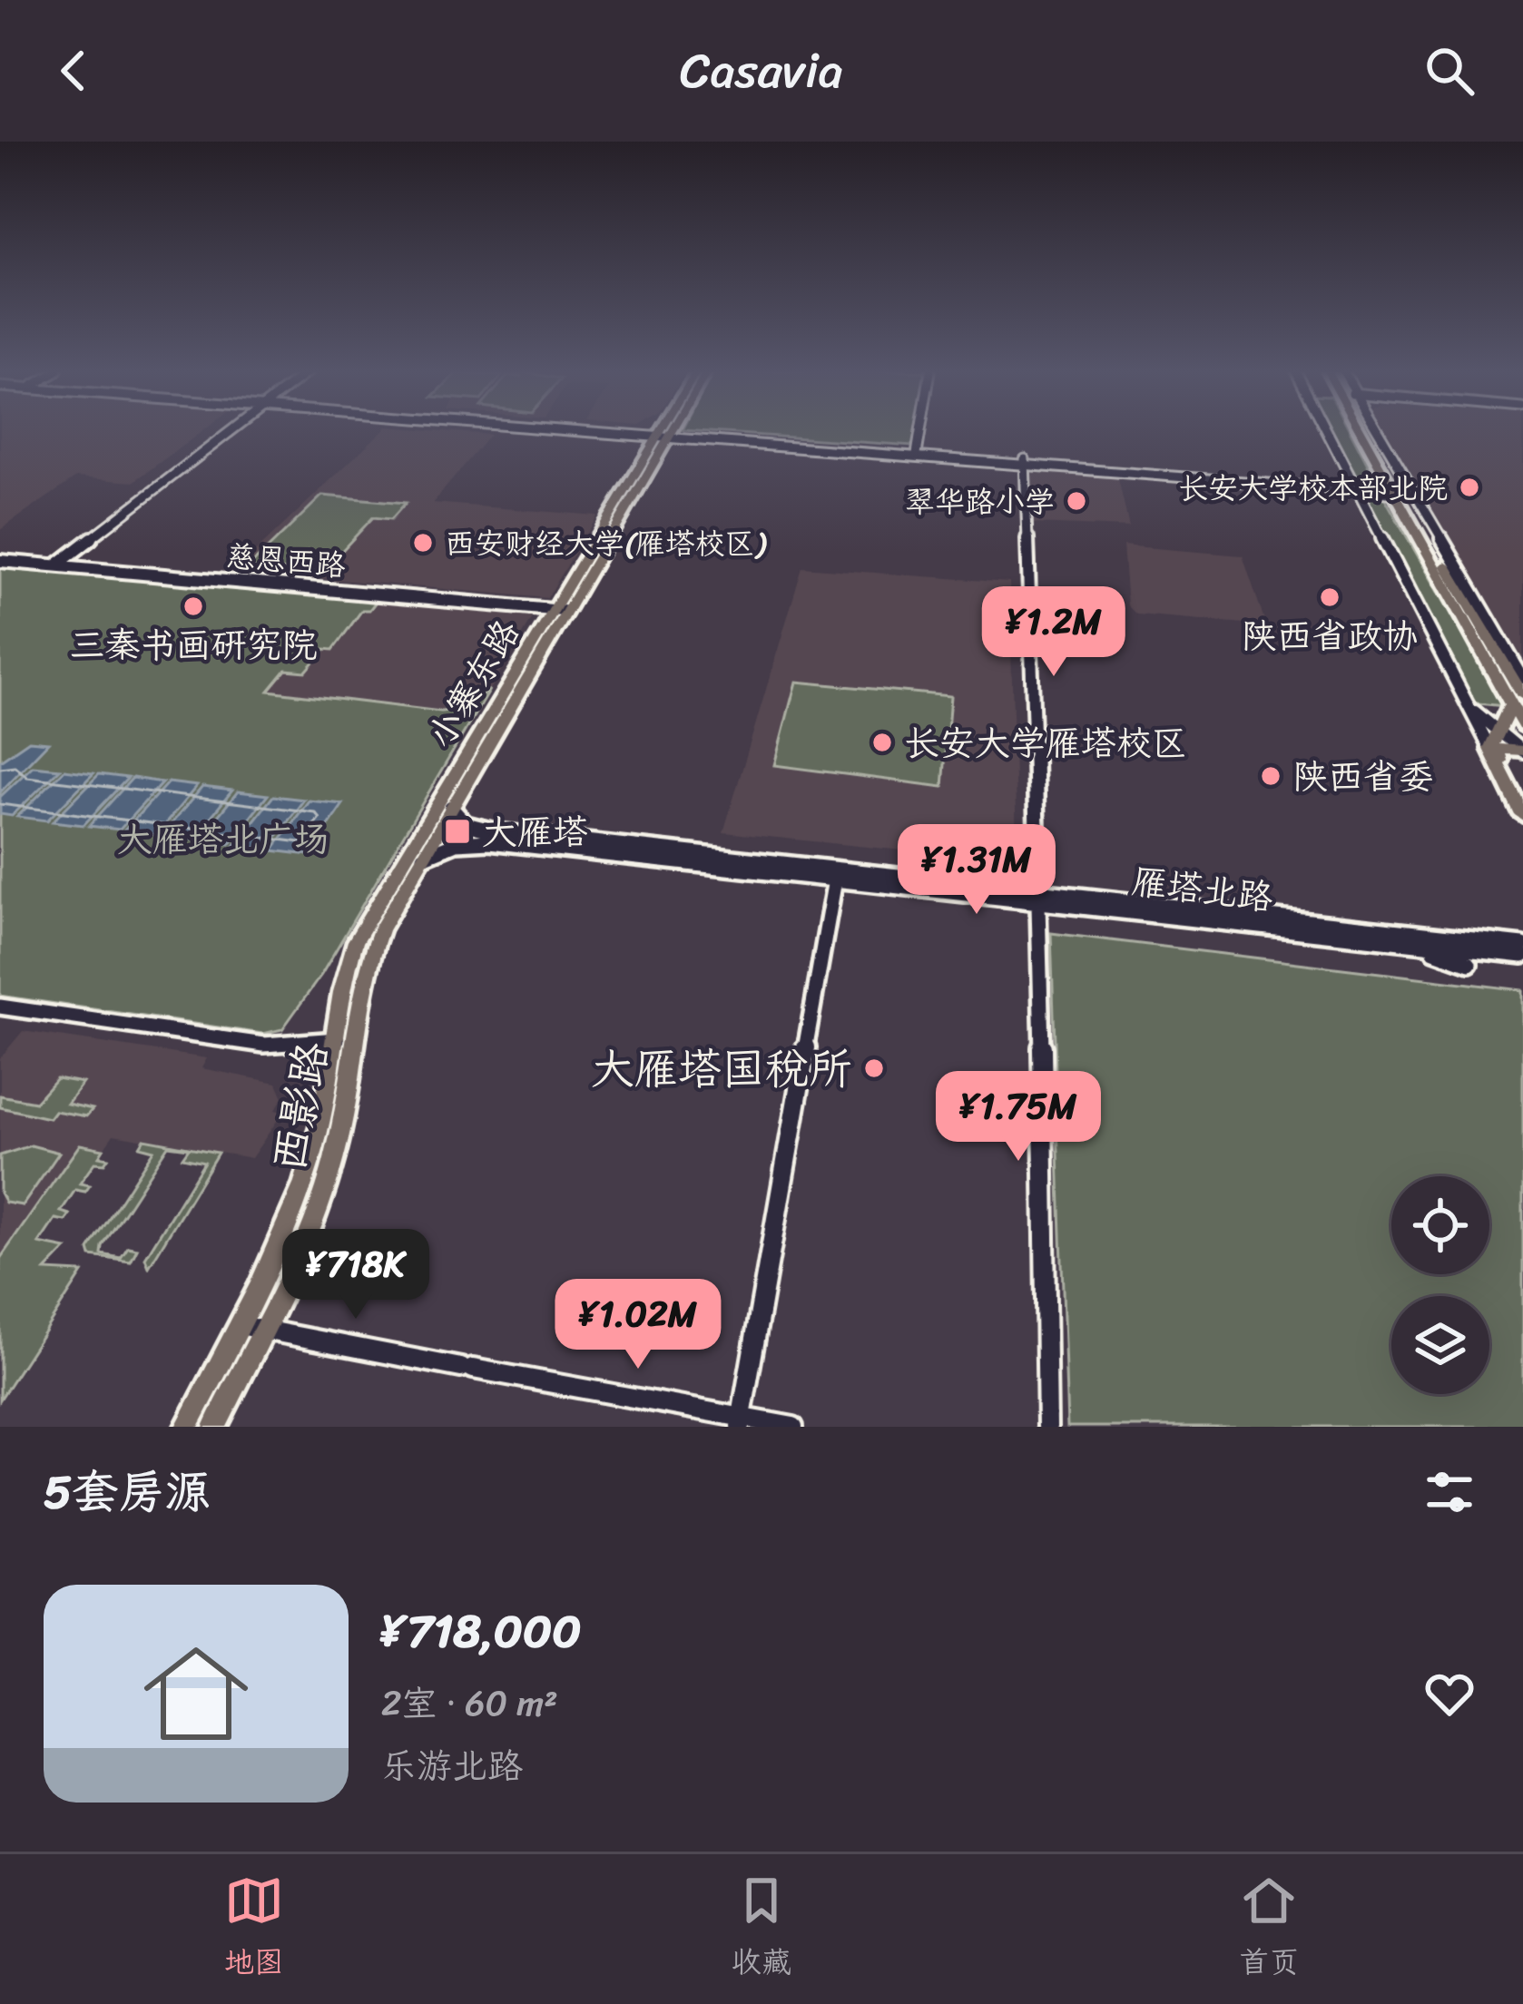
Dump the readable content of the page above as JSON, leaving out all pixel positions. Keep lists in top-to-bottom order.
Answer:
{
  "streets": {
    "main road": [
      "慈恩西路",
      "小寨东路",
      "雁塔北路",
      "西影路"
    ]
  },
  "crossings": [
    ["慈恩西路", "小寨东路"],
    ["小寨东路", "雁塔北路"],
    ["小寨东路", "西影路"],
    ["雁塔北路", "西影路"]
  ],
  "parks": ["大雁塔北广场"],
  "places": {
    "other": [
      "长安大学校本部北院",
      "翠华路小学",
      "西安财经大学(雁塔校区)",
      "陕西省政协",
      "三秦书画研究院",
      "长安大学雁塔校区",
      "陕西省委",
      "大雁塔国税所"
    ],
    "transit": ["大雁塔"]
  },
  "page": {
    "header": "Casavia",
    "price": [
      "¥1.2M",
      "¥1.31M",
      "¥1.75M",
      "¥718K",
      "¥1.02M"
    ],
    "heading": "5套房源",
    "list": [
      {
        "name": "¥718,000",
        "note": "2室 · 60 m² · 乐游北路"
      }
    ],
    "tabs": ["地图", "收藏", "首页"]
  }
}
